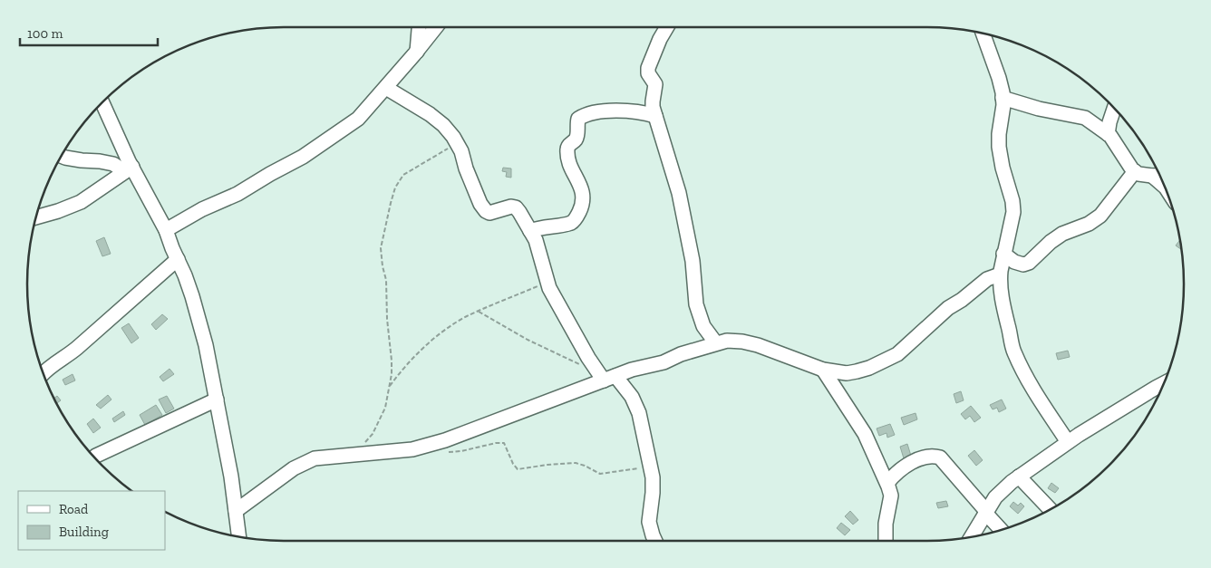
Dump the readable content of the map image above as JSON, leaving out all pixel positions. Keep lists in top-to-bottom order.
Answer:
{
  "legend": ["Road", "Building"],
  "scale_bar": "100 m"
}
